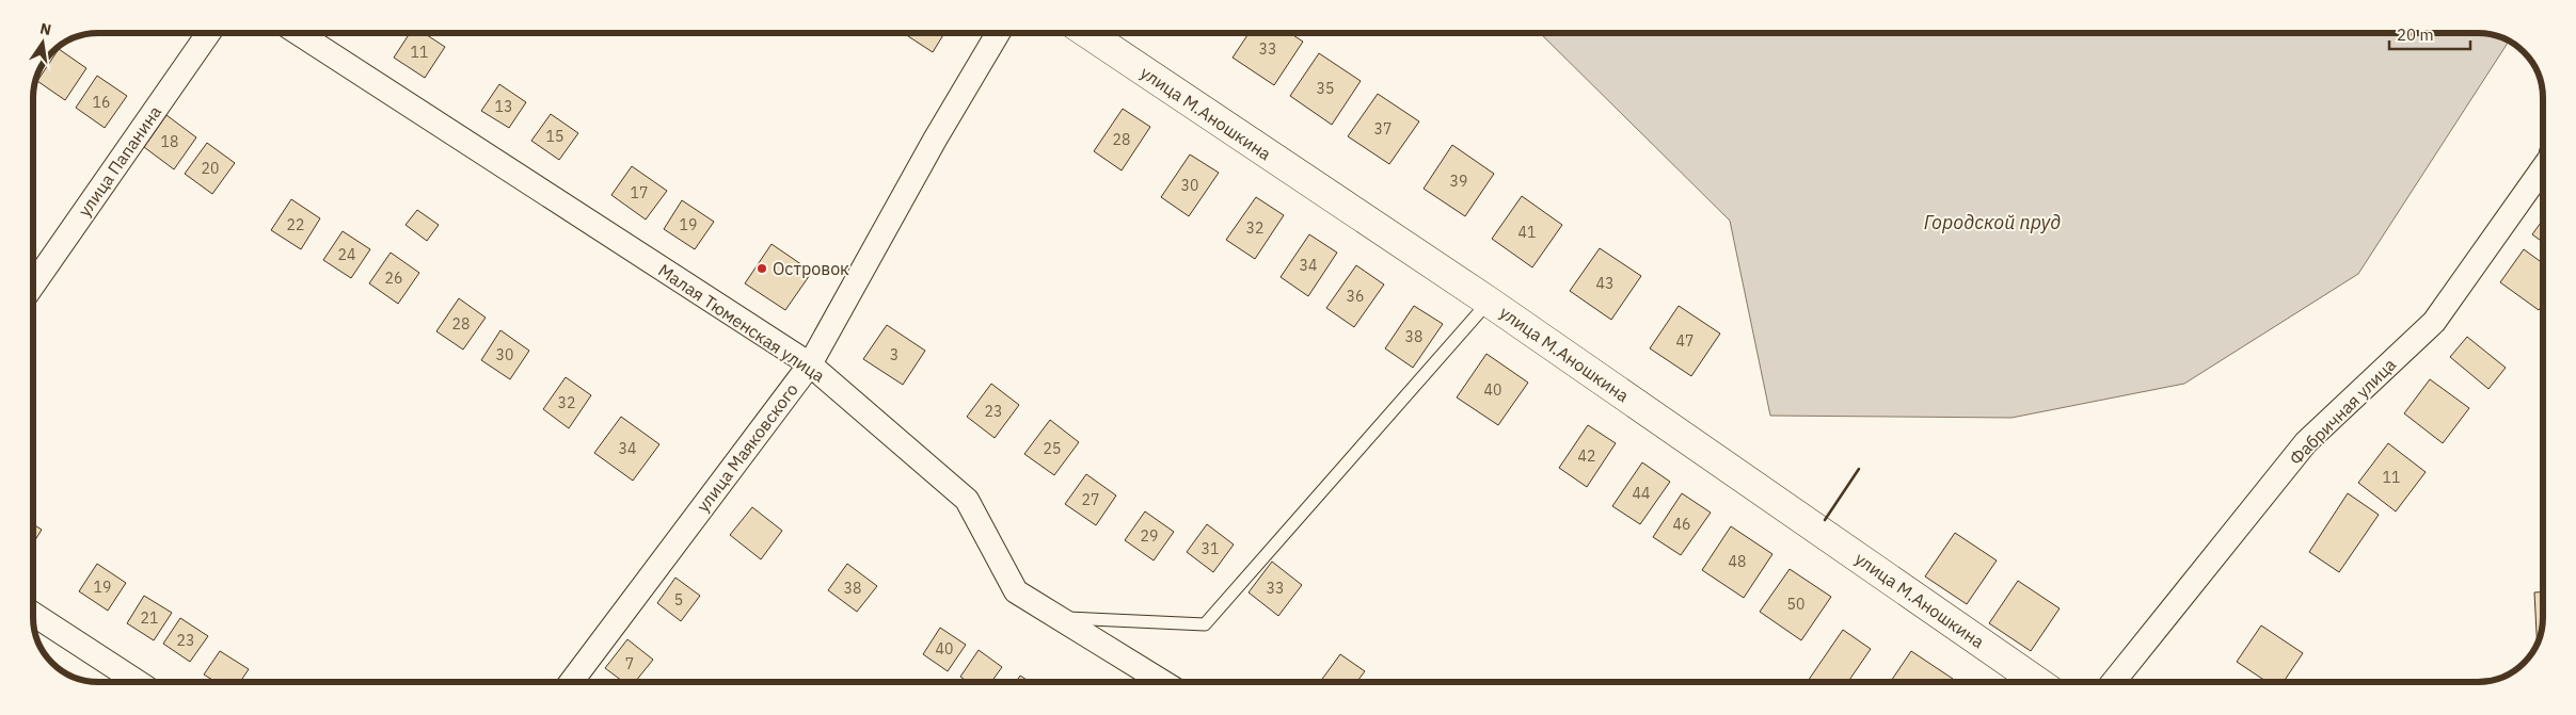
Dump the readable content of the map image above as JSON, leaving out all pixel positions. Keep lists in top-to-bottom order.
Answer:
{
  "streets": {
    "street": [
      "улица М.Аношкина",
      "улица Папанина",
      "Малая Тюменская улица",
      "Фабричная улица",
      "улица Маяковского"
    ]
  },
  "crossings": [
    ["Малая Тюменская улица", "улица Маяковского"]
  ],
  "water": ["Городской пруд"],
  "places": ["Островок"],
  "house_numbers": [
    "33",
    "11",
    "35",
    "16",
    "13",
    "37",
    "15",
    "28",
    "18",
    "20",
    "39",
    "30",
    "17",
    "22",
    "19",
    "32",
    "41",
    "24",
    "34",
    "26",
    "43",
    "36",
    "28",
    "38",
    "47",
    "30",
    "3",
    "40",
    "32",
    "23",
    "34",
    "25",
    "42",
    "11",
    "44",
    "27",
    "46",
    "29",
    "31",
    "48",
    "19",
    "38",
    "33",
    "5",
    "50",
    "21",
    "23",
    "40",
    "7"
  ],
  "scale_bar": "20 m",
  "north": "top"
}
